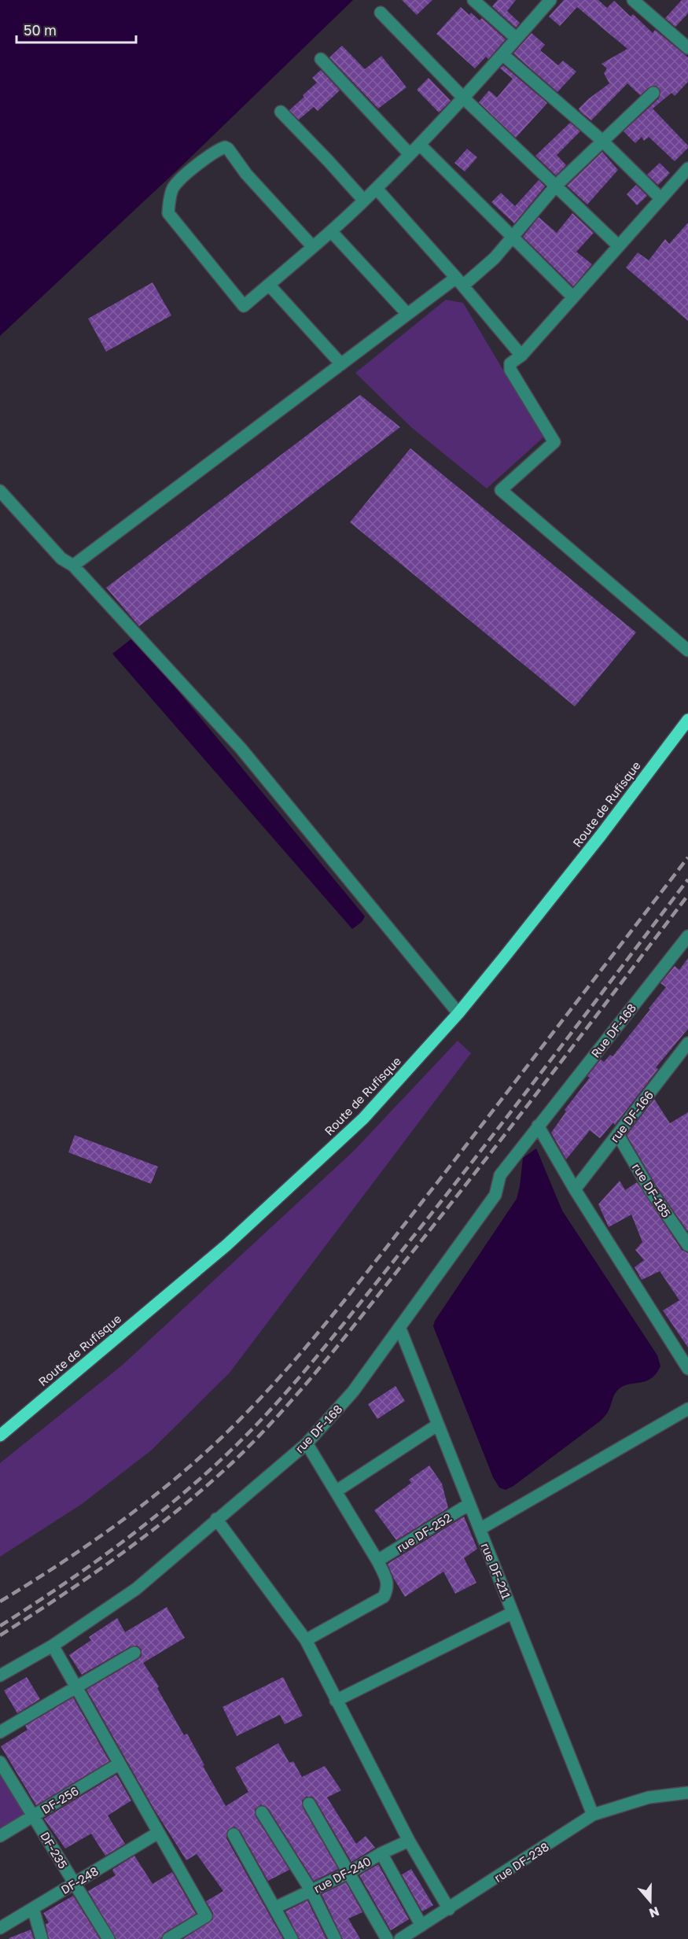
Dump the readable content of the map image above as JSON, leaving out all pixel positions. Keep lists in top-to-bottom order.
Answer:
{
  "streets": {
    "main road": ["Route de Rufisque"],
    "street": [
      "Rue DF-168",
      "rue DF-166",
      "rue DF-185",
      "rue DF-168",
      "rue DF-252",
      "rue DF-211",
      "DF-256",
      "DF-235",
      "rue DF-238",
      "rue DF-240",
      "DF-248"
    ]
  },
  "crossings": [
    ["Rue DF-168", "rue DF-168"],
    ["rue DF-166", "rue DF-185"],
    ["rue DF-168", "rue DF-211"],
    ["rue DF-252", "rue DF-211"],
    ["rue DF-211", "rue DF-238"],
    ["DF-256", "DF-235"],
    ["DF-235", "DF-248"]
  ],
  "scale_bar": "50 m",
  "north": "bottom"
}
